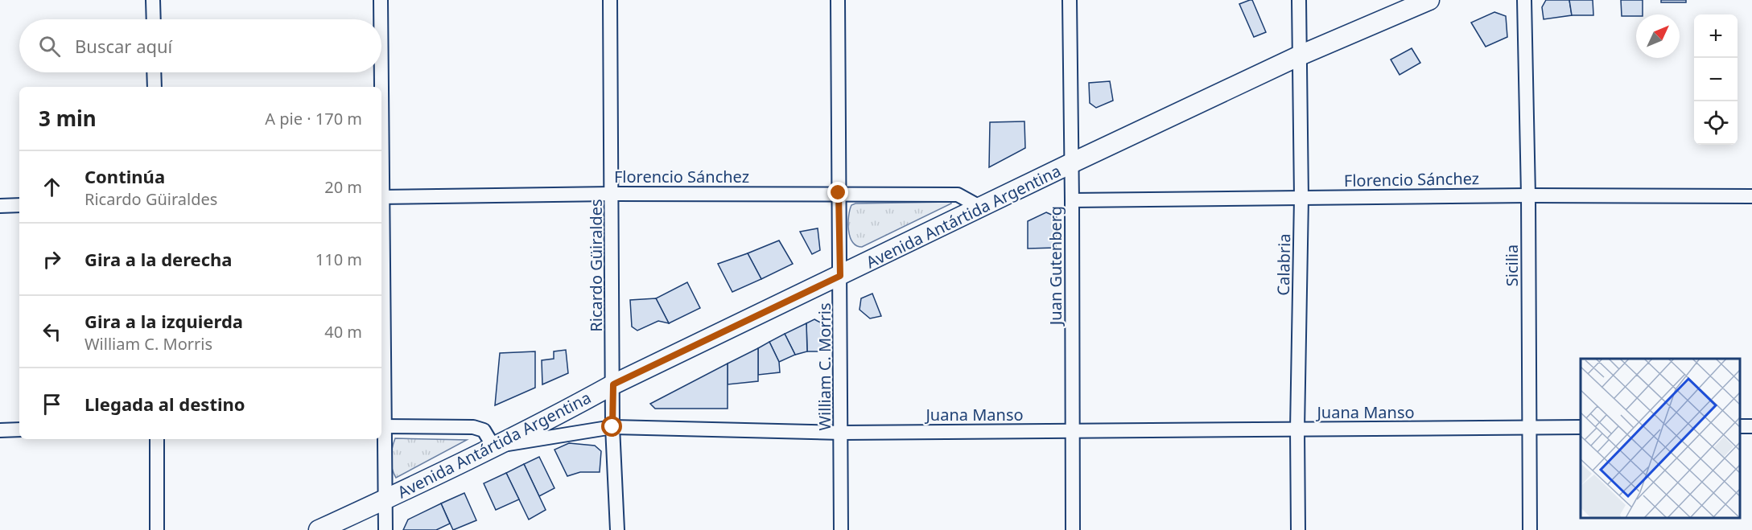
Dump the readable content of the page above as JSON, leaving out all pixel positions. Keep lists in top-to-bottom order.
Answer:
{
  "streets": {
    "main road": ["Avenida Antártida Argentina"],
    "street": [
      "Florencio Sánchez",
      "Calabria",
      "Ricardo Güiraldes",
      "Juan Gutenberg",
      "Sicilia",
      "William C. Morris",
      "Juana Manso"
    ]
  },
  "crossings": [
    ["Florencio Sánchez", "Avenida Antártida Argentina"],
    ["Florencio Sánchez", "Calabria"],
    ["Florencio Sánchez", "Ricardo Güiraldes"],
    ["Florencio Sánchez", "Juan Gutenberg"],
    ["Florencio Sánchez", "Sicilia"],
    ["Florencio Sánchez", "William C. Morris"],
    ["Avenida Antártida Argentina", "Calabria"],
    ["Avenida Antártida Argentina", "Ricardo Güiraldes"],
    ["Avenida Antártida Argentina", "Juan Gutenberg"],
    ["Avenida Antártida Argentina", "William C. Morris"],
    ["Avenida Antártida Argentina", "Juana Manso"],
    ["Calabria", "Juana Manso"],
    ["Ricardo Güiraldes", "Juana Manso"],
    ["Juan Gutenberg", "Juana Manso"],
    ["Sicilia", "Juana Manso"],
    ["William C. Morris", "Juana Manso"]
  ],
  "north": "top right",
  "page": {
    "map_buttons": ["+", "−"],
    "search": "Buscar aquí",
    "heading": ["3 min", "A pie · 170 m"],
    "list": [
      ["Continúa", "Ricardo Güiraldes", "20 m"],
      ["Gira a la derecha", "110 m"],
      ["Gira a la izquierda", "William C. Morris", "40 m"],
      "Llegada al destino"
    ]
  }
}
